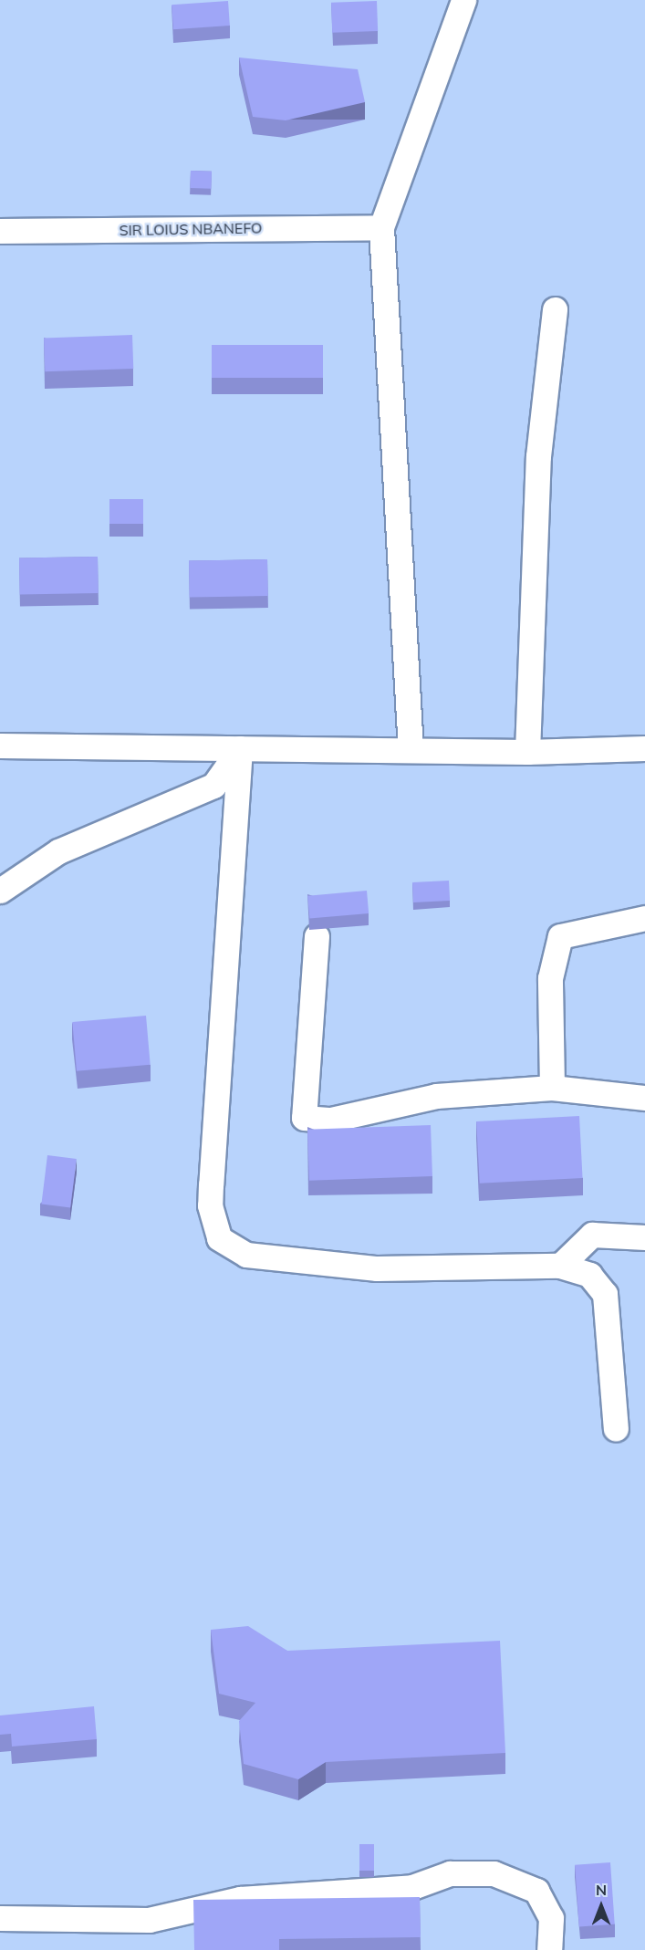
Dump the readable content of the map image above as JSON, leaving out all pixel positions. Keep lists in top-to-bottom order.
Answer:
{
  "streets": {
    "street": ["SIR LOIUS NBANEFO"]
  },
  "north": "top"
}
